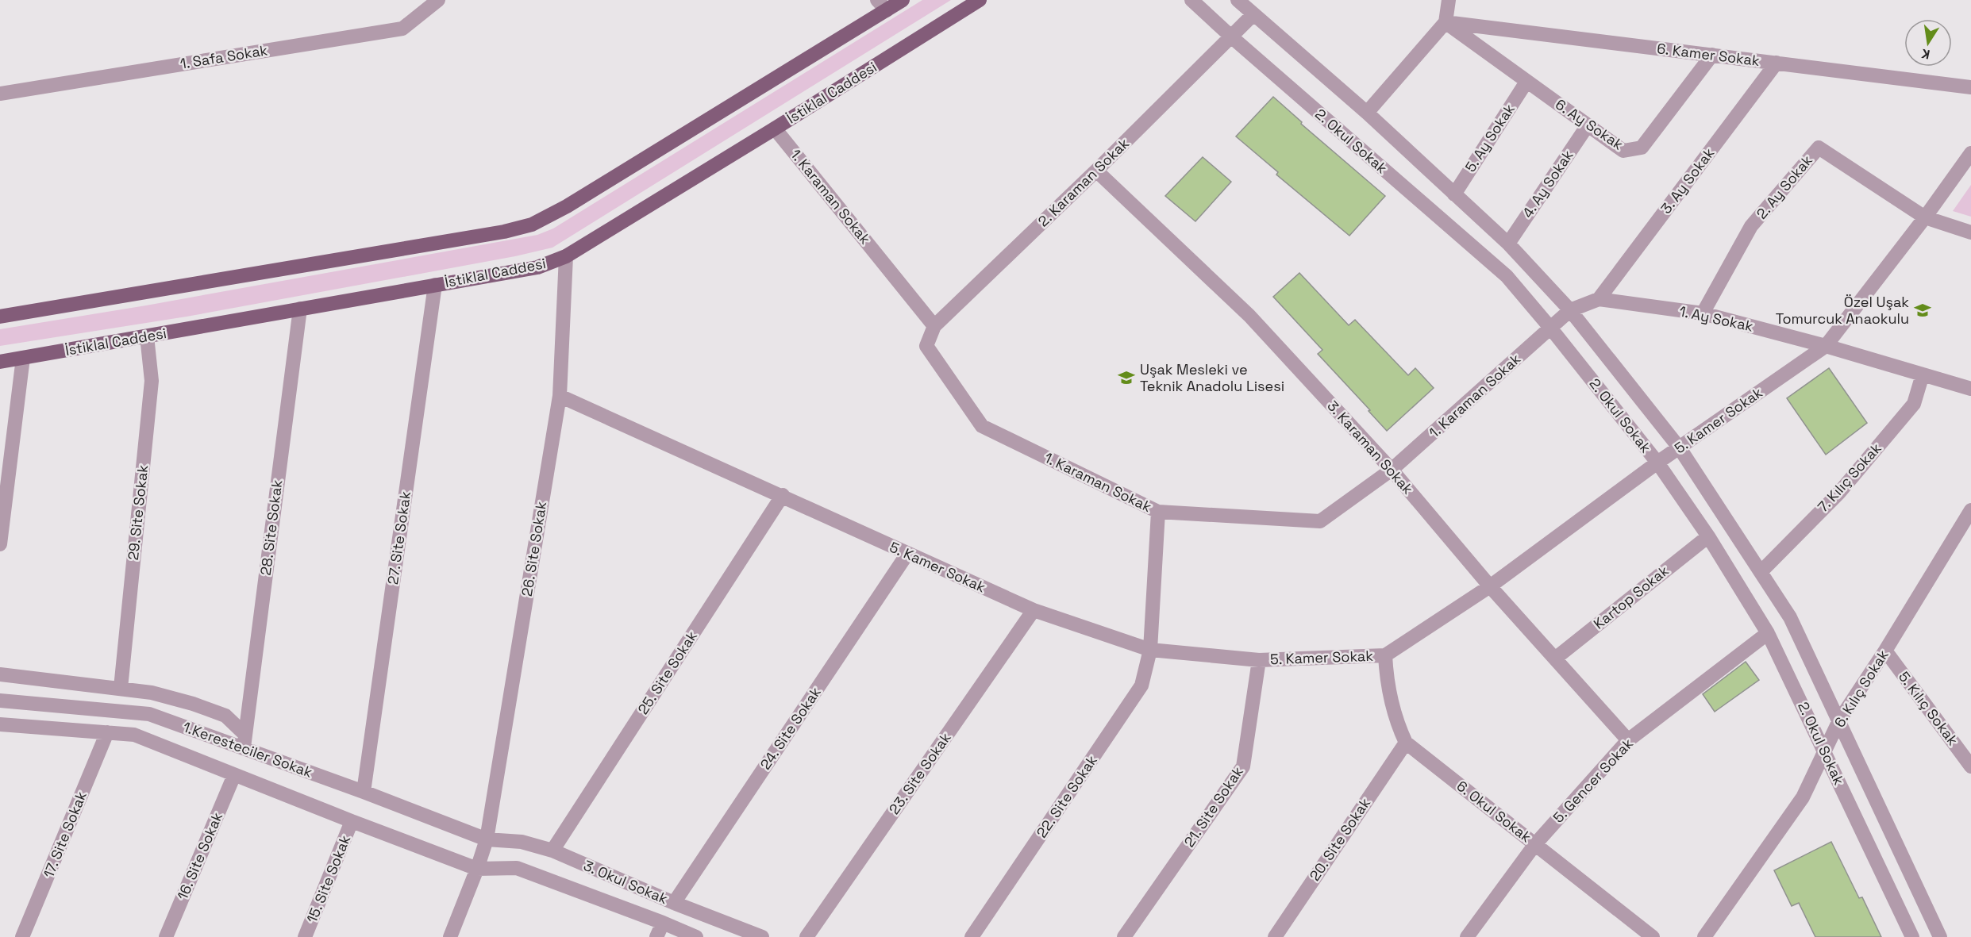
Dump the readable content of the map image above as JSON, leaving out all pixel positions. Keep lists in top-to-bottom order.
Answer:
{
  "streets": {
    "main road": ["İstiklal Caddesi"],
    "street": [
      "6. Kamer Sokak",
      "1. Safa Sokak",
      "6. Ay Sokak",
      "5. Ay Sokak",
      "2. Okul Sokak",
      "3. Ay Sokak",
      "2. Karaman Sokak",
      "4. Ay Sokak",
      "2. Ay Sokak",
      "1. Karaman Sokak",
      "1. Ay Sokak",
      "5. Kamer Sokak",
      "3. Karaman Sokak",
      "7. Kılıç Sokak",
      "29. Site Sokak",
      "28. Site Sokak",
      "27. Site Sokak",
      "26. Site Sokak",
      "Kartop Sokak",
      "25. Site Sokak",
      "6. Kılıç Sokak",
      "5. Kılıç Sokak",
      "24. Site Sokak",
      "1.Keresteciler Sokak",
      "23. Site Sokak",
      "5. Gencer Sokak",
      "22. Site Sokak",
      "21. Site Sokak",
      "6. Okul Sokak",
      "17. Site Sokak",
      "20. Site Sokak",
      "16. Site Sokak",
      "15. Site Sokak",
      "3. Okul Sokak"
    ]
  },
  "crossings": [
    ["6. Kamer Sokak", "6. Ay Sokak"],
    ["6. Kamer Sokak", "3. Ay Sokak"],
    ["İstiklal Caddesi", "1. Karaman Sokak"],
    ["İstiklal Caddesi", "29. Site Sokak"],
    ["İstiklal Caddesi", "28. Site Sokak"],
    ["İstiklal Caddesi", "27. Site Sokak"],
    ["İstiklal Caddesi", "26. Site Sokak"],
    ["6. Ay Sokak", "5. Ay Sokak"],
    ["6. Ay Sokak", "4. Ay Sokak"],
    ["5. Ay Sokak", "2. Okul Sokak"],
    ["2. Okul Sokak", "2. Karaman Sokak"],
    ["2. Okul Sokak", "4. Ay Sokak"],
    ["2. Okul Sokak", "1. Karaman Sokak"],
    ["2. Okul Sokak", "1. Ay Sokak"],
    ["2. Okul Sokak", "5. Kamer Sokak"],
    ["2. Okul Sokak", "7. Kılıç Sokak"],
    ["2. Okul Sokak", "Kartop Sokak"],
    ["2. Okul Sokak", "6. Kılıç Sokak"],
    ["2. Okul Sokak", "5. Gencer Sokak"],
    ["3. Ay Sokak", "1. Ay Sokak"],
    ["2. Karaman Sokak", "1. Karaman Sokak"],
    ["2. Karaman Sokak", "3. Karaman Sokak"],
    ["2. Ay Sokak", "1. Ay Sokak"],
    ["2. Ay Sokak", "5. Kamer Sokak"],
    ["1. Karaman Sokak", "1. Ay Sokak"],
    ["1. Karaman Sokak", "3. Karaman Sokak"],
    ["1. Karaman Sokak", "22. Site Sokak"],
    ["1. Ay Sokak", "5. Kamer Sokak"],
    ["1. Ay Sokak", "7. Kılıç Sokak"],
    ["5. Kamer Sokak", "3. Karaman Sokak"],
    ["5. Kamer Sokak", "26. Site Sokak"],
    ["5. Kamer Sokak", "25. Site Sokak"],
    ["5. Kamer Sokak", "24. Site Sokak"],
    ["5. Kamer Sokak", "23. Site Sokak"],
    ["5. Kamer Sokak", "22. Site Sokak"],
    ["5. Kamer Sokak", "21. Site Sokak"],
    ["5. Kamer Sokak", "6. Okul Sokak"],
    ["3. Karaman Sokak", "Kartop Sokak"],
    ["3. Karaman Sokak", "5. Gencer Sokak"],
    ["28. Site Sokak", "1.Keresteciler Sokak"],
    ["27. Site Sokak", "1.Keresteciler Sokak"],
    ["26. Site Sokak", "1.Keresteciler Sokak"],
    ["26. Site Sokak", "3. Okul Sokak"],
    ["25. Site Sokak", "3. Okul Sokak"],
    ["6. Kılıç Sokak", "5. Kılıç Sokak"],
    ["24. Site Sokak", "3. Okul Sokak"],
    ["1.Keresteciler Sokak", "17. Site Sokak"],
    ["1.Keresteciler Sokak", "16. Site Sokak"],
    ["1.Keresteciler Sokak", "15. Site Sokak"],
    ["1.Keresteciler Sokak", "3. Okul Sokak"],
    ["5. Gencer Sokak", "6. Okul Sokak"],
    ["6. Okul Sokak", "20. Site Sokak"]
  ],
  "places": {
    "school or university": ["Özel Uşak Tomurcuk Anaokulu", "Uşak Mesleki ve Teknik Anadolu Lisesi"]
  },
  "north": "bottom"
}
